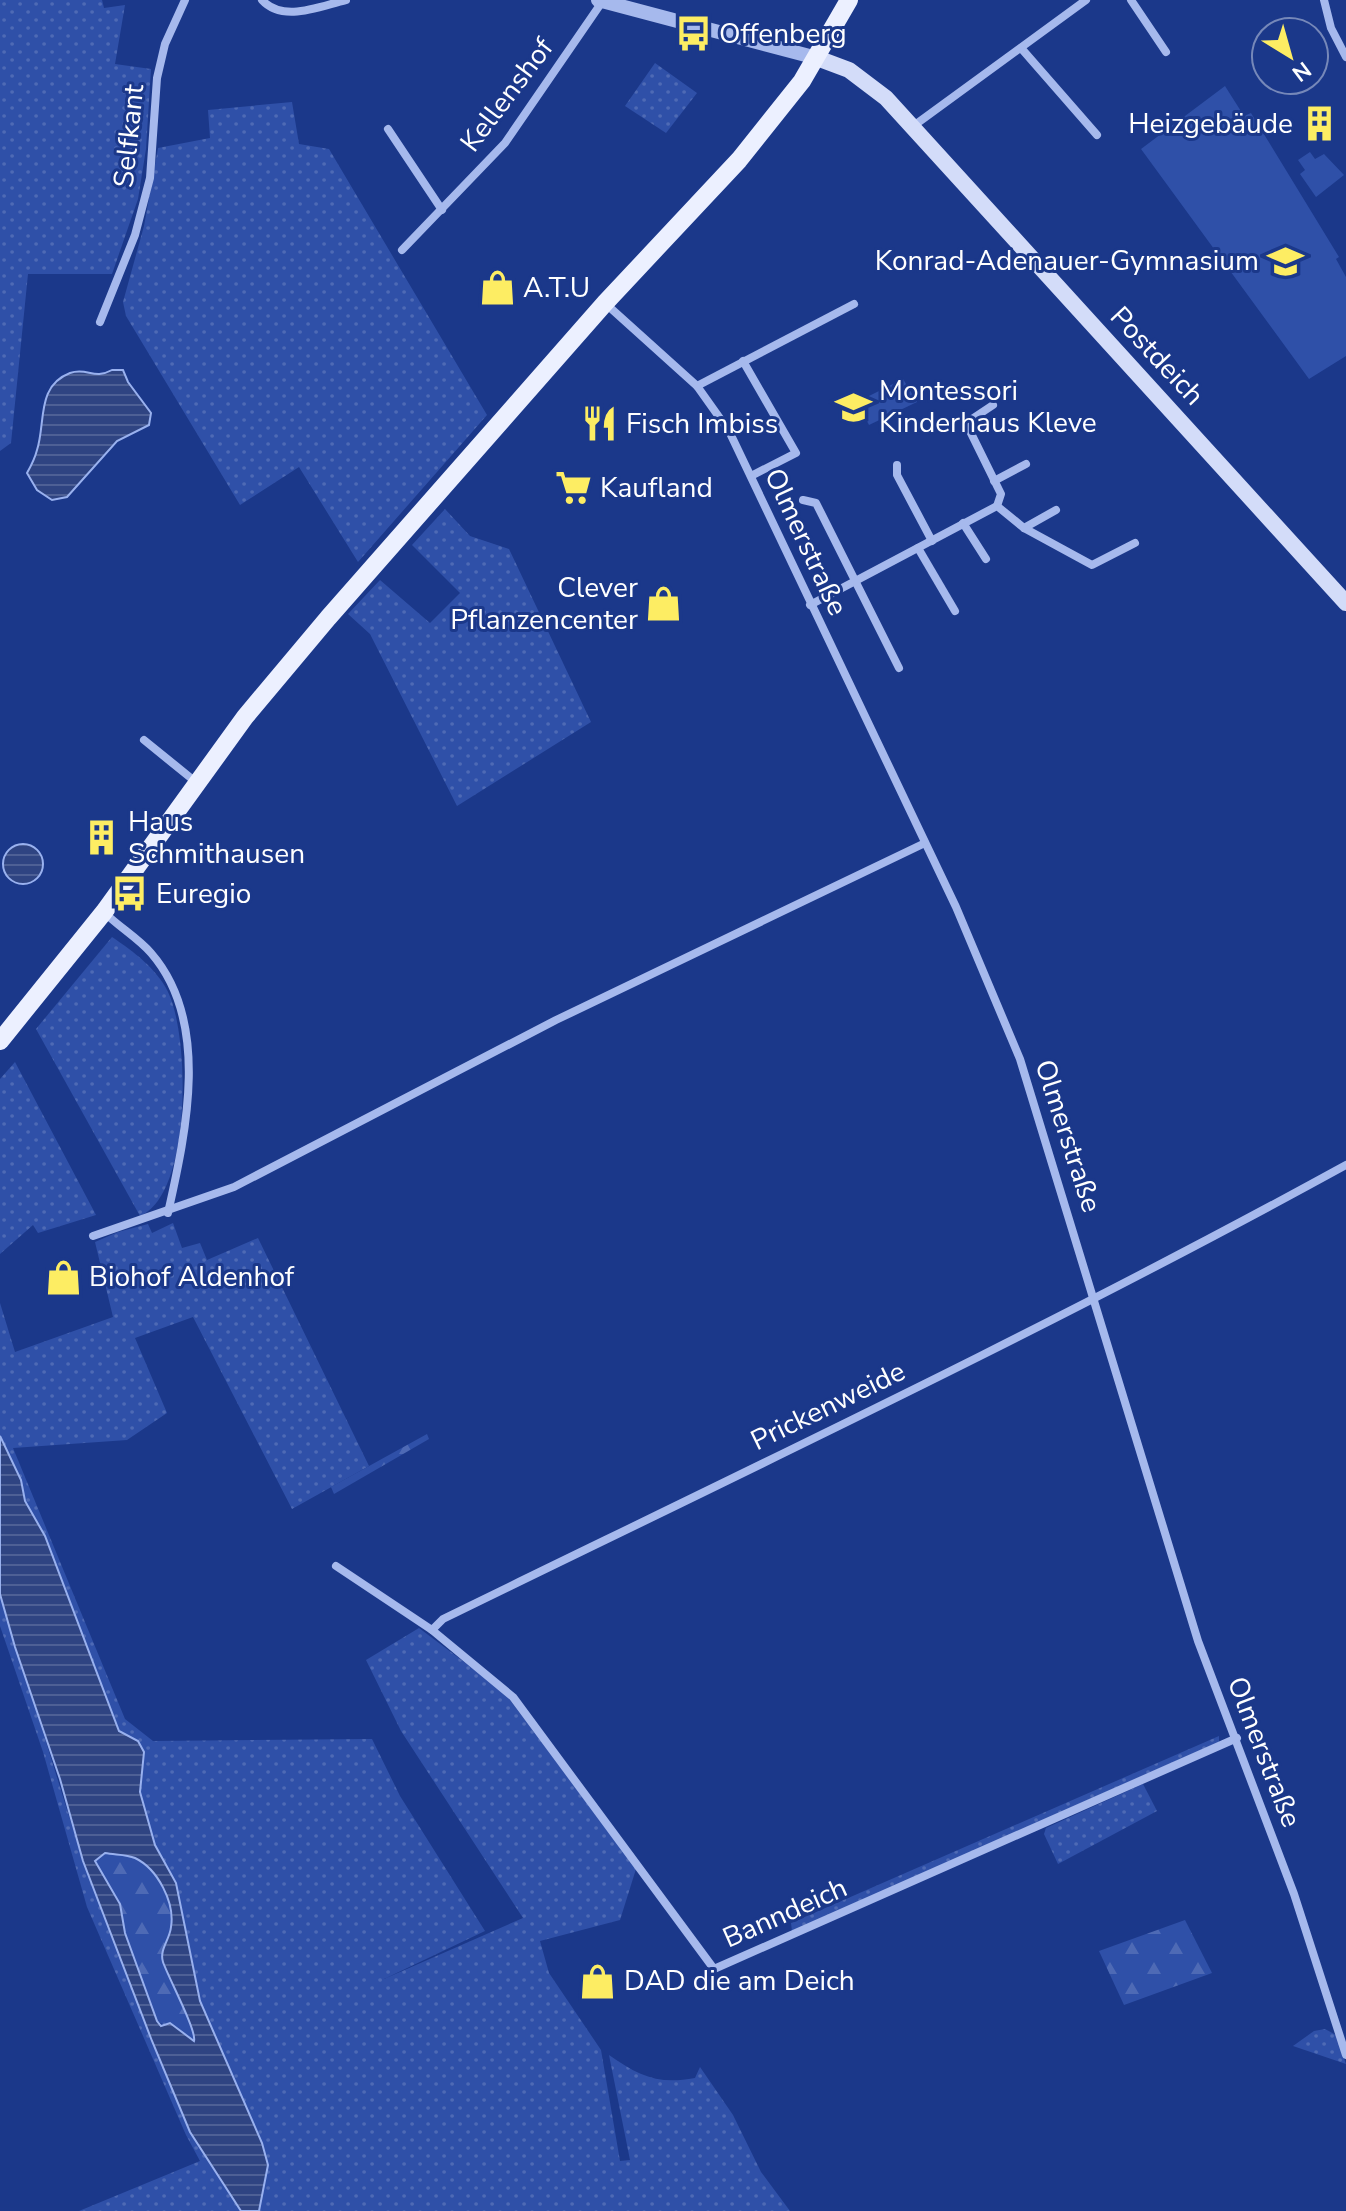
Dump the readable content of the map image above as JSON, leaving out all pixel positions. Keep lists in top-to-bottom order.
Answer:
{
  "streets": {
    "main road": ["Postdeich"],
    "street": [
      "Kellenshof",
      "Selfkant",
      "Olmerstraße",
      "Prickenweide",
      "Banndeich"
    ]
  },
  "crossings": [
    ["Olmerstraße", "Prickenweide"],
    ["Olmerstraße", "Banndeich"],
    ["Prickenweide", "Banndeich"]
  ],
  "places": {
    "bus stop": ["Offenberg", "Euregio"],
    "building": ["Heizgebäude", "Haus Schmithausen"],
    "school or university": ["Konrad-Adenauer-Gymnasium", "Montessori Kinderhaus Kleve"],
    "shop": [
      "A.T.U",
      "Clever Pflanzencenter",
      "Biohof Aldenhof",
      "DAD die am Deich"
    ],
    "restaurant": ["Fisch Imbiss"],
    "supermarket": ["Kaufland"]
  },
  "north": "bottom right"
}
